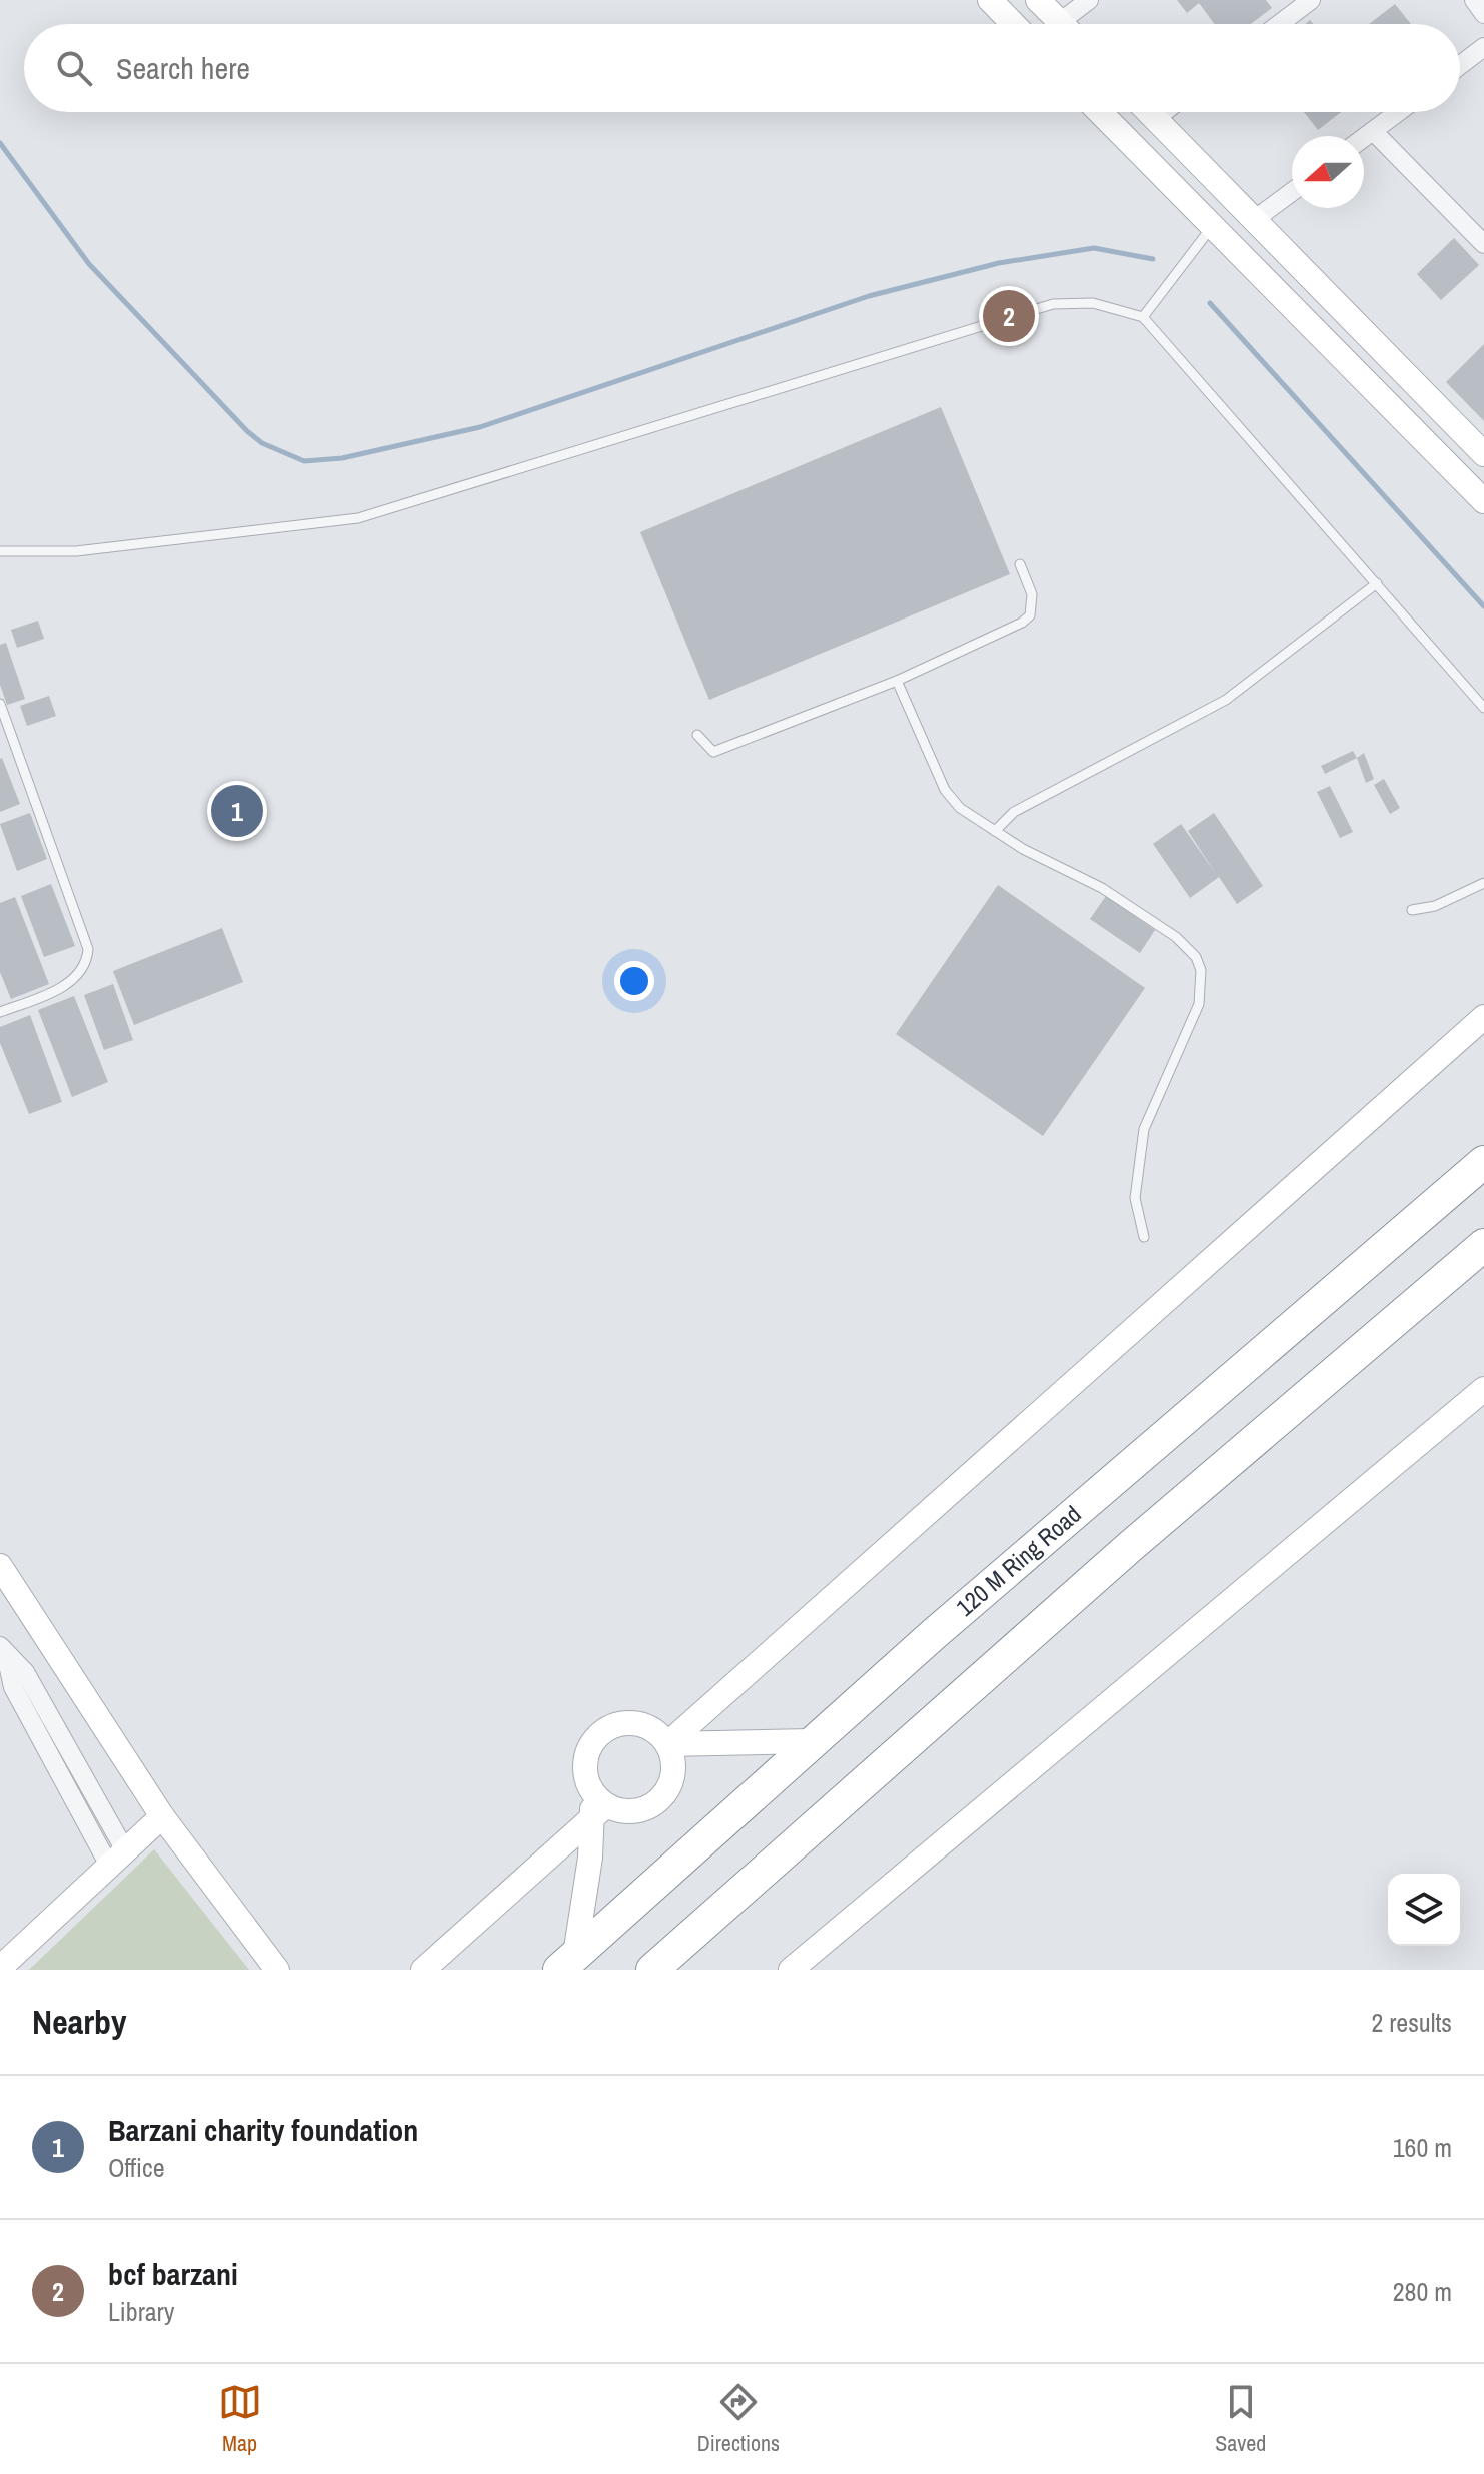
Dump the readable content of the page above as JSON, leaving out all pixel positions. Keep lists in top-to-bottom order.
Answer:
{
  "streets": {
    "highway": ["120 M Ring Road"]
  },
  "north": "left",
  "page": {
    "search": "Search here",
    "pins": ["2", "1"],
    "heading": ["Nearby", "2 results"],
    "list": [
      {
        "mark": "1",
        "name": "Barzani charity foundation",
        "note": "Office",
        "value": "160 m"
      },
      {
        "mark": "2",
        "name": "bcf barzani",
        "note": "Library",
        "value": "280 m"
      }
    ],
    "nav": ["Map", "Directions", "Saved"]
  }
}
